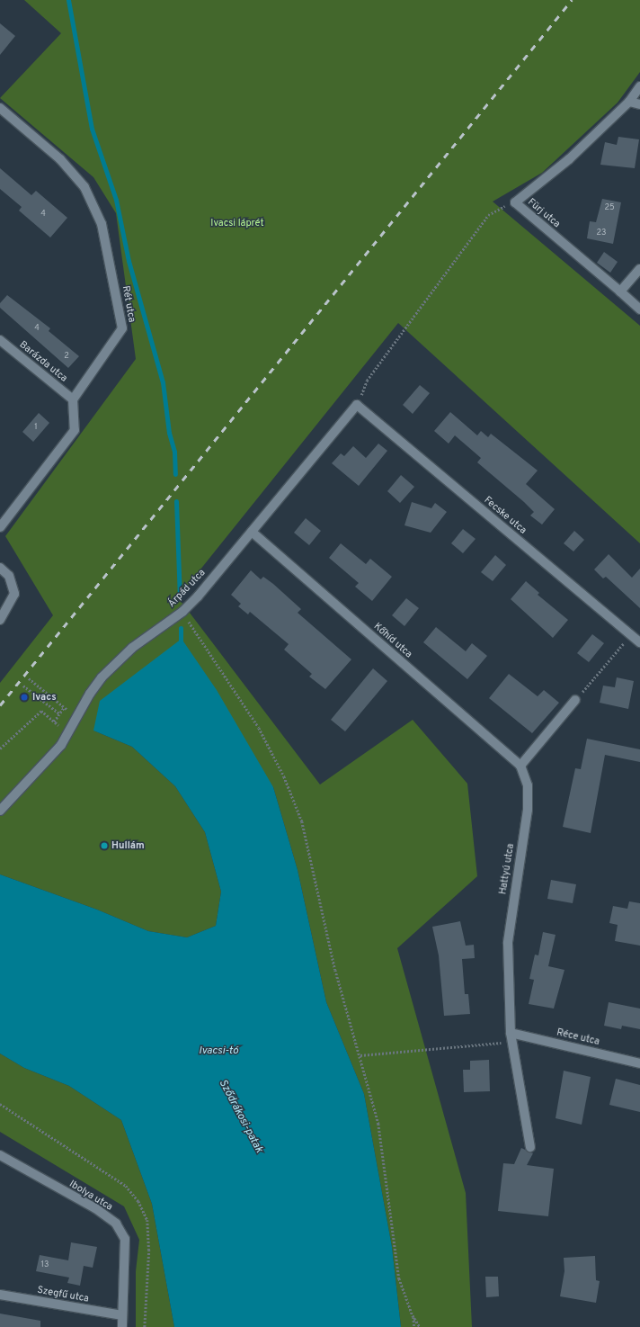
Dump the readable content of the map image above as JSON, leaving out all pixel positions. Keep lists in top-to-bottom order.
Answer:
{
  "streets": {
    "street": [
      "Fürj utca",
      "Rét utca",
      "Barázda utca",
      "Fecske utca",
      "Árpád utca",
      "Kőhíd utca",
      "Hattyú utca",
      "Réce utca",
      "Ibolya utca",
      "Szegfű utca"
    ]
  },
  "crossings": [
    ["Rét utca", "Barázda utca"],
    ["Fecske utca", "Árpád utca"],
    ["Árpád utca", "Kőhíd utca"],
    ["Kőhíd utca", "Hattyú utca"],
    ["Hattyú utca", "Réce utca"],
    ["Ibolya utca", "Szegfű utca"]
  ],
  "water": ["Ivacsi-tó", "Sződrákosi-patak"],
  "parks": ["Ivacsi láprét"],
  "places": ["Ivacs", "Hullám"],
  "house_numbers": [
    "25",
    "4",
    "23",
    "4",
    "2",
    "1",
    "13"
  ]
}
